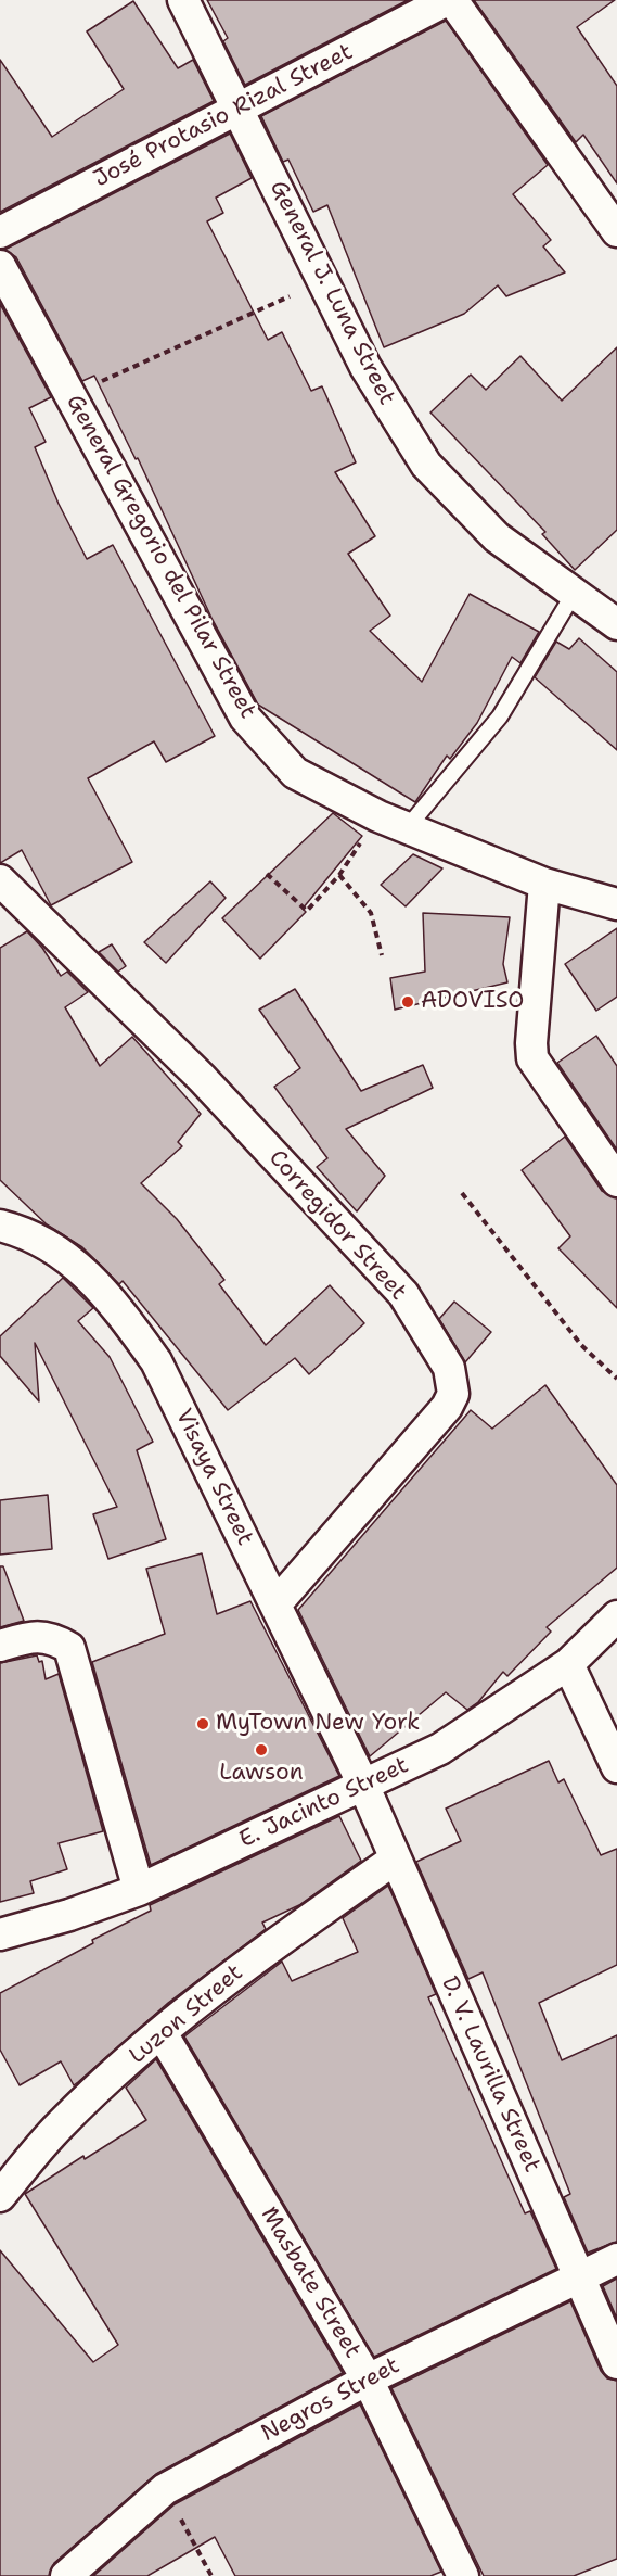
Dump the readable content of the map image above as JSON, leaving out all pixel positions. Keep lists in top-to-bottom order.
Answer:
{
  "streets": {
    "street": [
      "José Protasio Rizal Street",
      "General J. Luna Street",
      "General Gregorio del Pilar Street",
      "Corregidor Street",
      "Visaya Street",
      "E. Jacinto Street",
      "Luzon Street",
      "D. V. Laurilla Street",
      "Masbate Street",
      "Negros Street"
    ]
  },
  "crossings": [
    ["José Protasio Rizal Street", "General J. Luna Street"],
    ["Corregidor Street", "Visaya Street"],
    ["Visaya Street", "E. Jacinto Street"],
    ["Visaya Street", "D. V. Laurilla Street"],
    ["E. Jacinto Street", "D. V. Laurilla Street"],
    ["Luzon Street", "D. V. Laurilla Street"],
    ["Luzon Street", "Masbate Street"],
    ["D. V. Laurilla Street", "Negros Street"],
    ["Masbate Street", "Negros Street"]
  ],
  "places": ["ADOVISO", "MyTown New York", "Lawson"]
}
